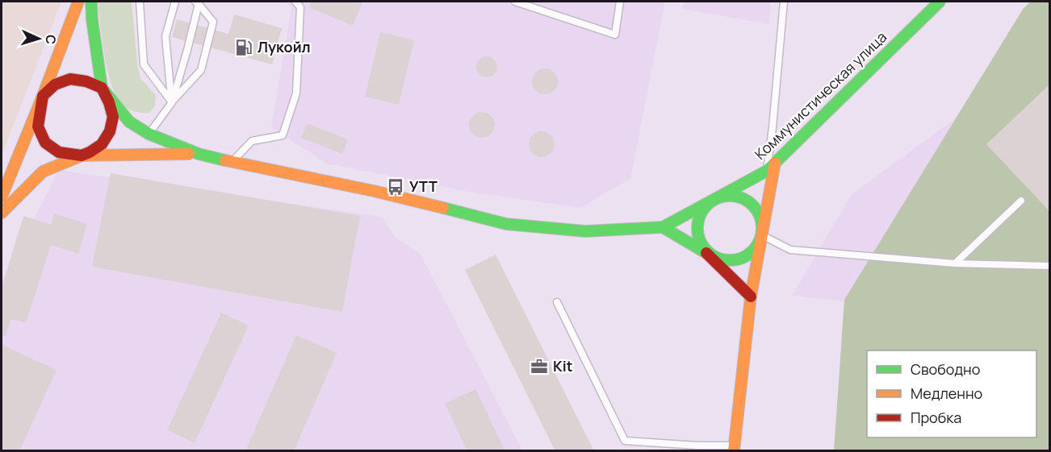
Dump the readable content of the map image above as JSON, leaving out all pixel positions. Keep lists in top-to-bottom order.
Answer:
{
  "streets": {
    "main road": ["Коммунистическая улица"]
  },
  "places": {
    "fuel station": ["Лукойл"],
    "bus stop": ["УТТ"],
    "office": ["Kit"]
  },
  "legend": ["Свободно", "Медленно", "Пробка"],
  "north": "right"
}
